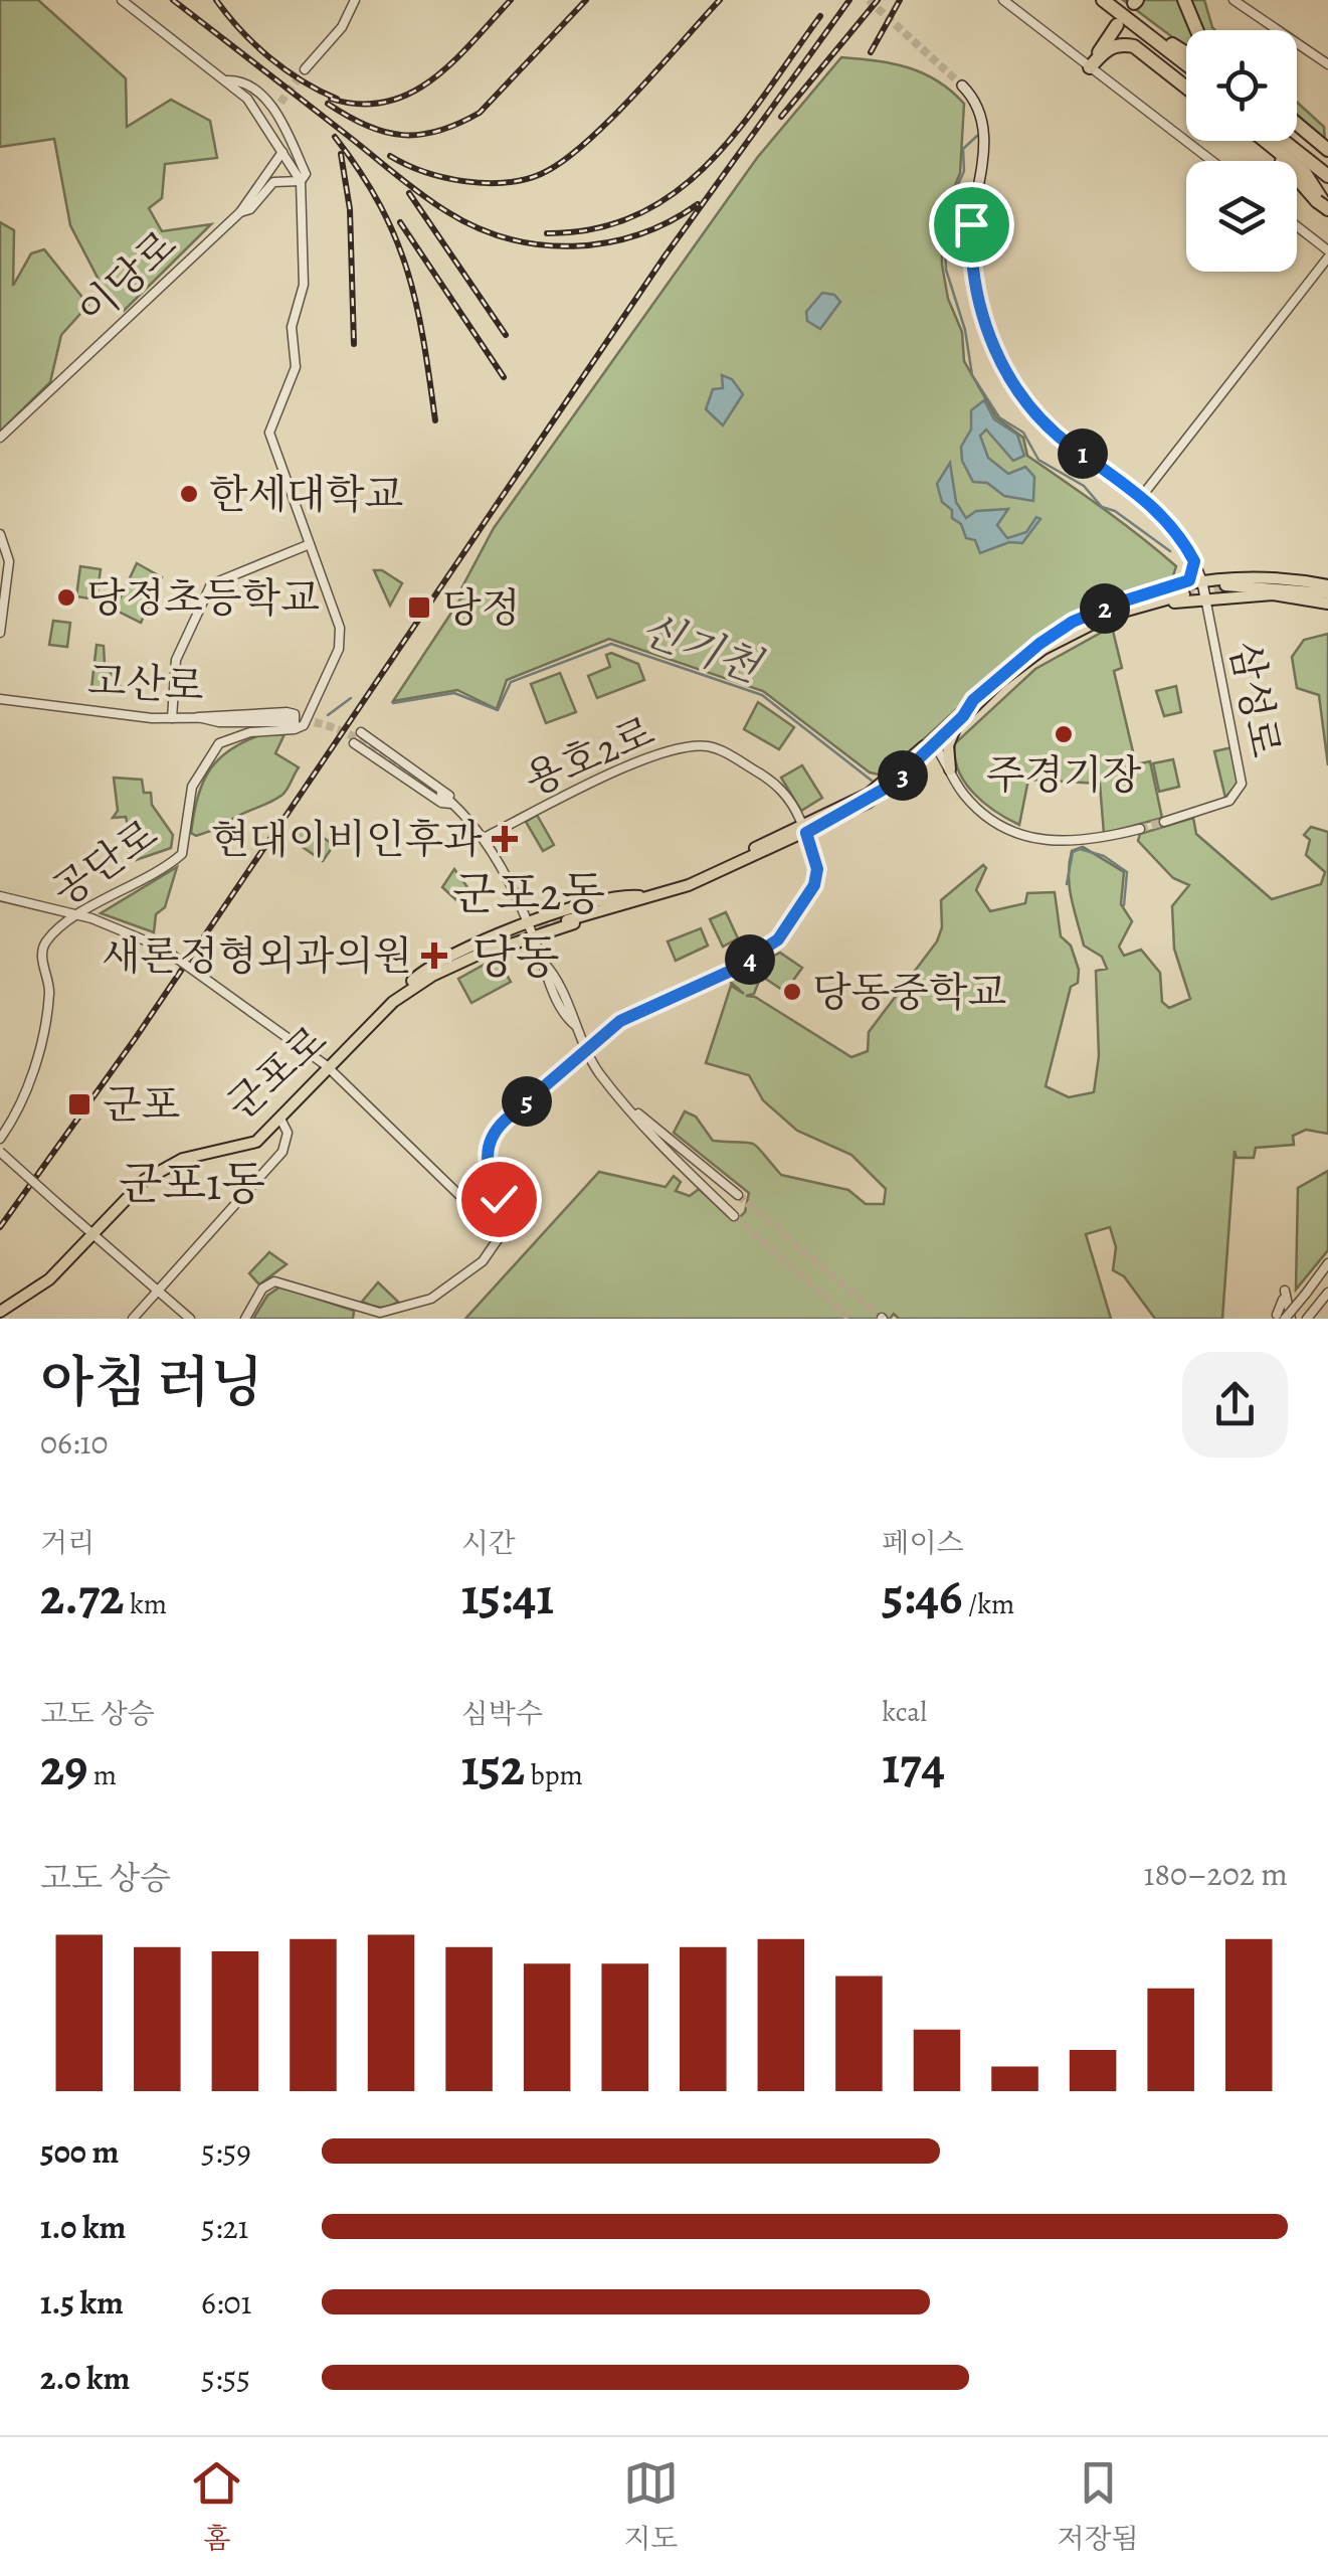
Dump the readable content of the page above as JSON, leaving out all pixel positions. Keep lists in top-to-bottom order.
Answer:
{
  "streets": {
    "main road": ["군포로"],
    "street": [
      "이당로",
      "고산로",
      "삼성로",
      "용호2로",
      "공단로"
    ]
  },
  "crossings": [
    ["용호2로", "군포로"]
  ],
  "districts": ["군포2동", "당동", "군포1동"],
  "water": ["신기천"],
  "places": {
    "other": [
      "한세대학교",
      "당정초등학교",
      "주경기장",
      "당동중학교"
    ],
    "transit": ["당정", "군포"],
    "health": ["현대이비인후과", "새론정형외과의원"]
  },
  "page": {
    "pins": [
      "1",
      "2",
      "3",
      "4",
      "5"
    ],
    "heading": ["아침 러닝", "06:10"],
    "stats": [
      ["거리", "2.72 km"],
      ["시간", "15:41"],
      ["페이스", "5:46 /km"],
      ["고도 상승", "29 m"],
      ["심박수", "152 bpm"],
      ["kcal", "174"]
    ],
    "chart": ["고도 상승", "180–202 m"],
    "list": [
      {
        "name": "500 m",
        "note": "5:59"
      },
      {
        "name": "1.0 km",
        "note": "5:21"
      },
      {
        "name": "1.5 km",
        "note": "6:01"
      },
      {
        "name": "2.0 km",
        "note": "5:55"
      }
    ],
    "tabs": ["홈", "지도", "저장됨"]
  }
}
